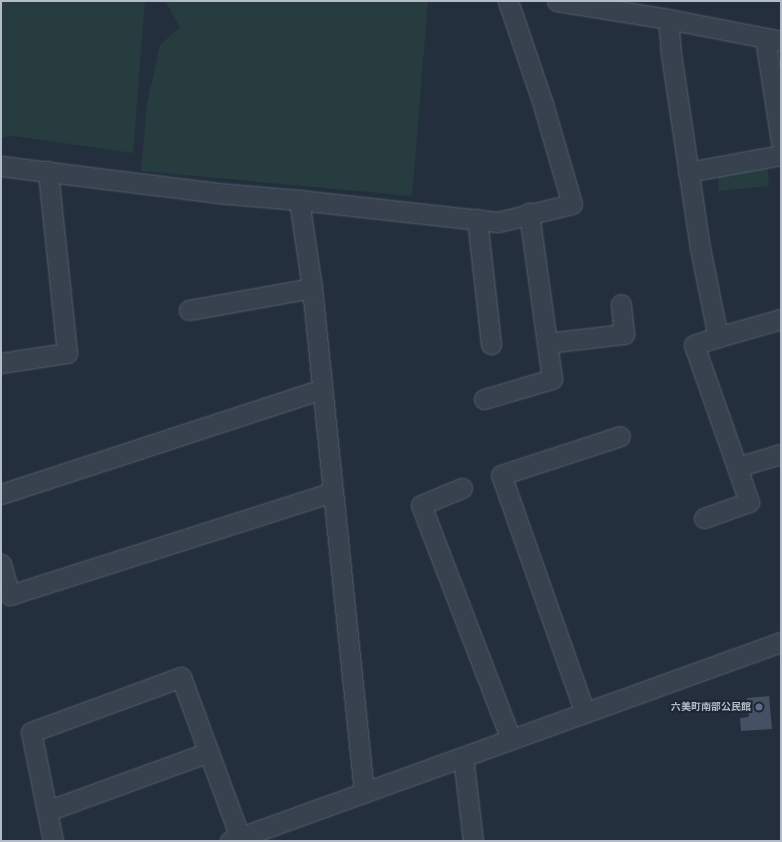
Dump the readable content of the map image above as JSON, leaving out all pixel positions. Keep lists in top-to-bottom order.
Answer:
{
  "places": ["六美町南部公民館"]
}
